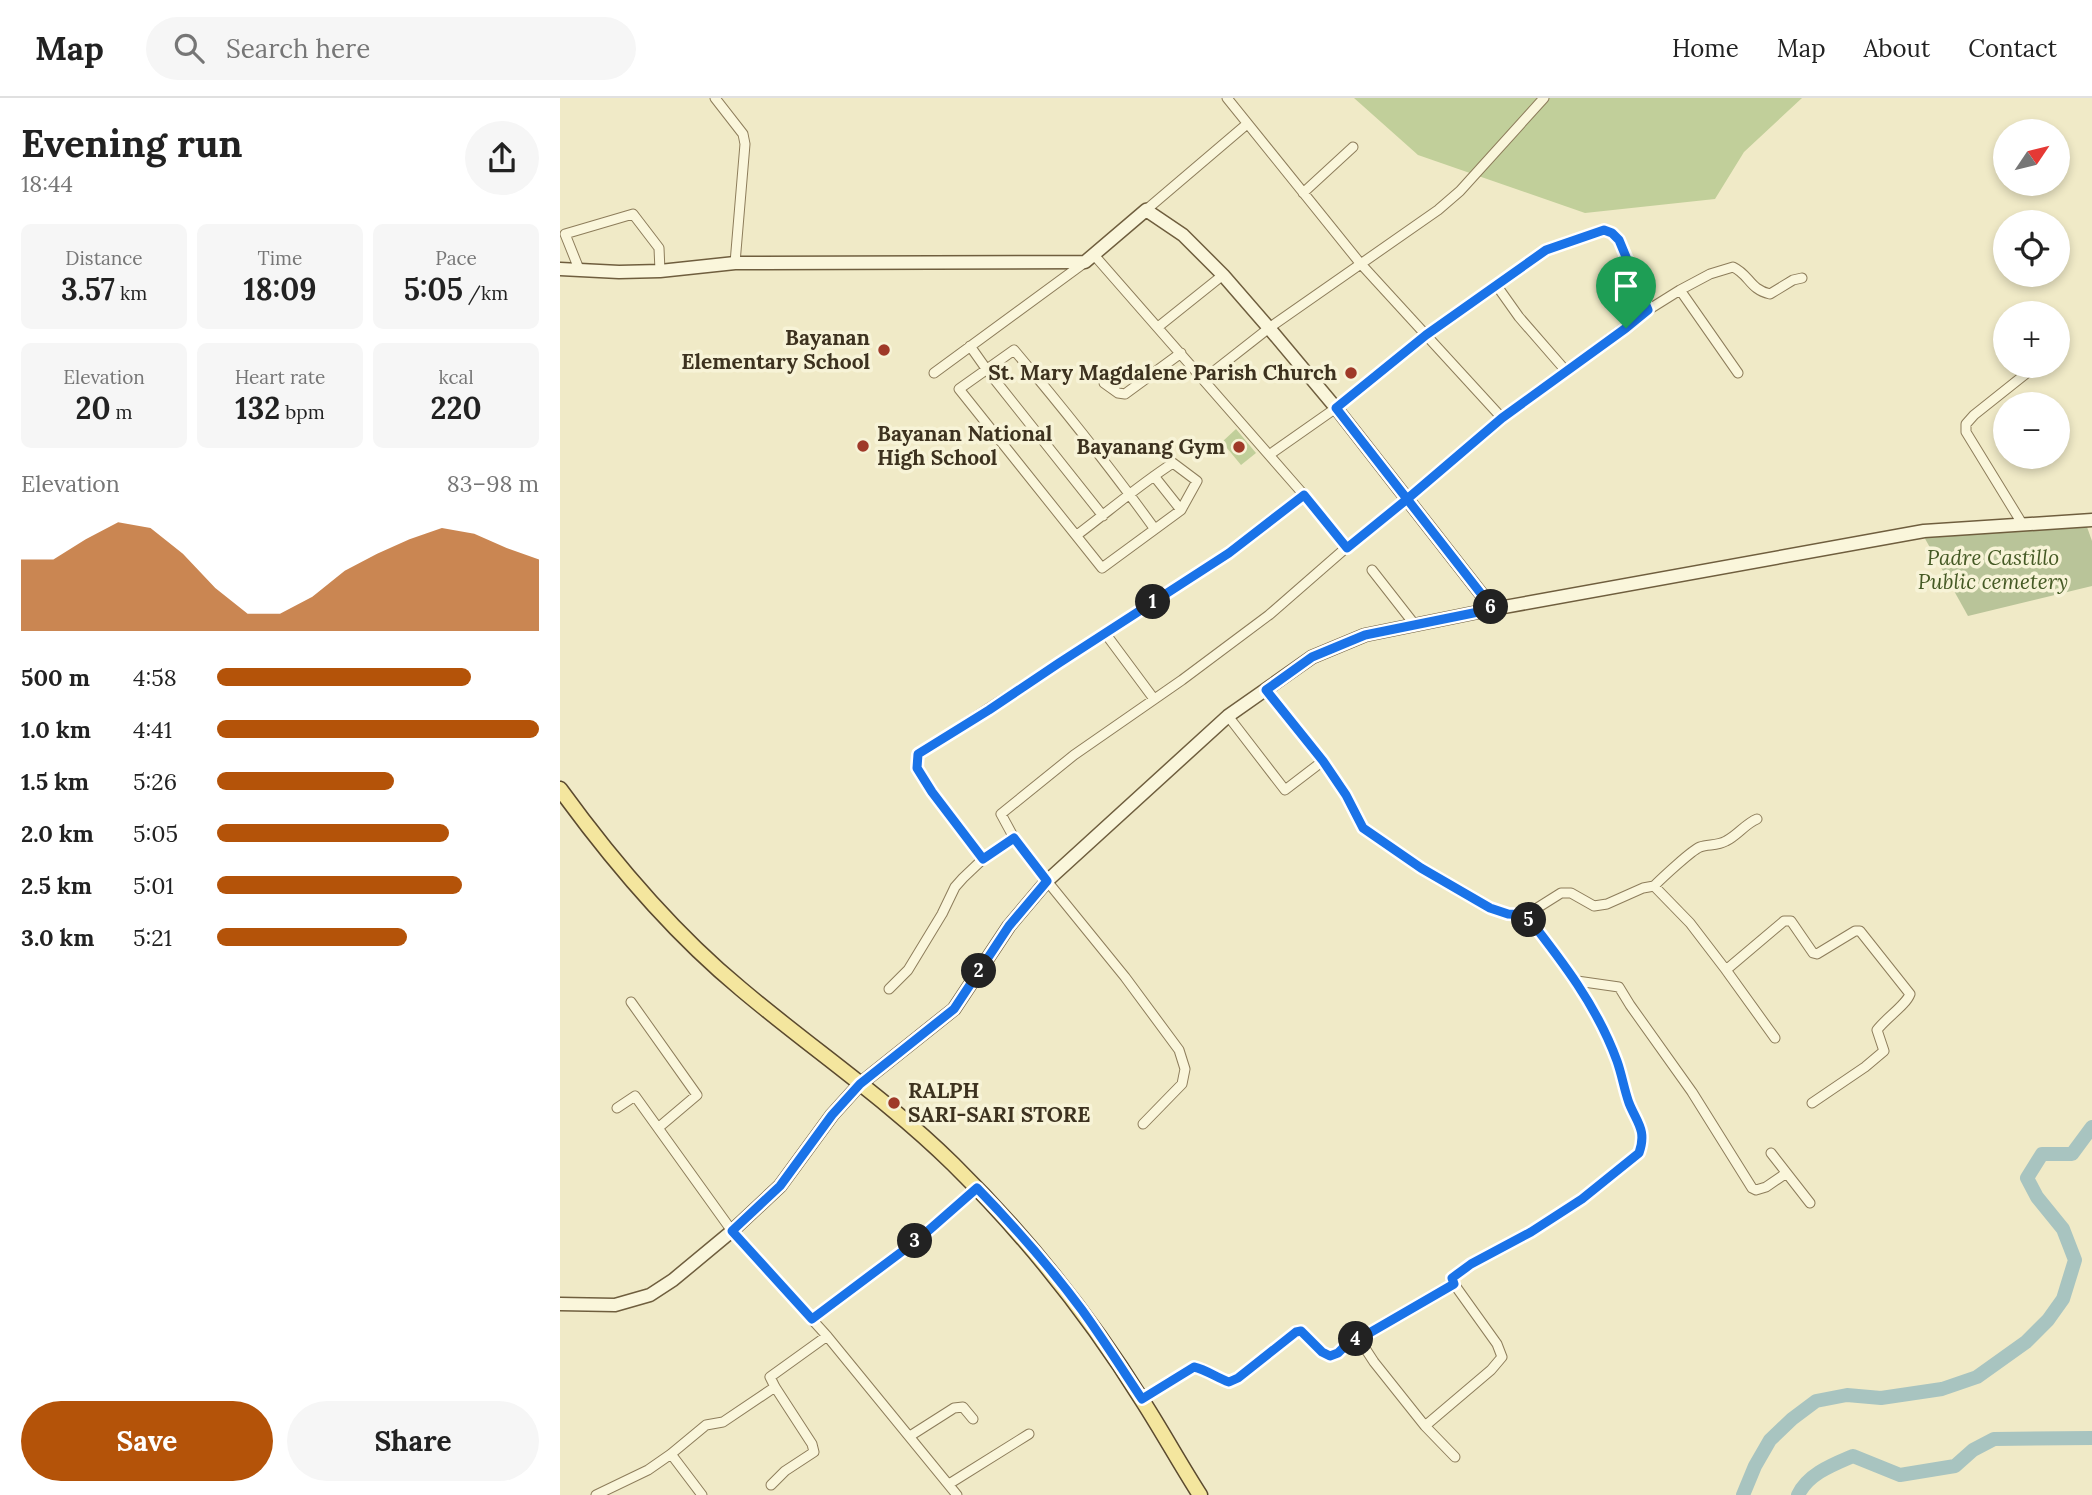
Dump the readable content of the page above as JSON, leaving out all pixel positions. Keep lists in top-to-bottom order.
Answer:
{
  "parks": ["Padre Castillo Public cemetery"],
  "places": [
    "Bayanan Elementary School",
    "St. Mary Magdalene Parish Church",
    "Bayanan National High School",
    "Bayanang Gym",
    "RALPH SARI-SARI STORE"
  ],
  "north": "top right",
  "page": {
    "header": "Map",
    "search": "Search here",
    "nav": [
      "Home",
      "Map",
      "About",
      "Contact"
    ],
    "heading": ["Evening run", "18:44"],
    "map_buttons": ["+", "−"],
    "stats": [
      ["Distance", "3.57 km"],
      ["Time", "18:09"],
      ["Pace", "5:05 /km"],
      ["Elevation", "20 m"],
      ["Heart rate", "132 bpm"],
      ["kcal", "220"]
    ],
    "chart": ["Elevation", "83–98 m"],
    "pins": [
      "1",
      "6",
      "5",
      "2",
      "3",
      "4"
    ],
    "list": [
      {
        "name": "500 m",
        "note": "4:58"
      },
      {
        "name": "1.0 km",
        "note": "4:41"
      },
      {
        "name": "1.5 km",
        "note": "5:26"
      },
      {
        "name": "2.0 km",
        "note": "5:05"
      },
      {
        "name": "2.5 km",
        "note": "5:01"
      },
      {
        "name": "3.0 km",
        "note": "5:21"
      }
    ],
    "buttons": ["Save", "Share"]
  }
}
